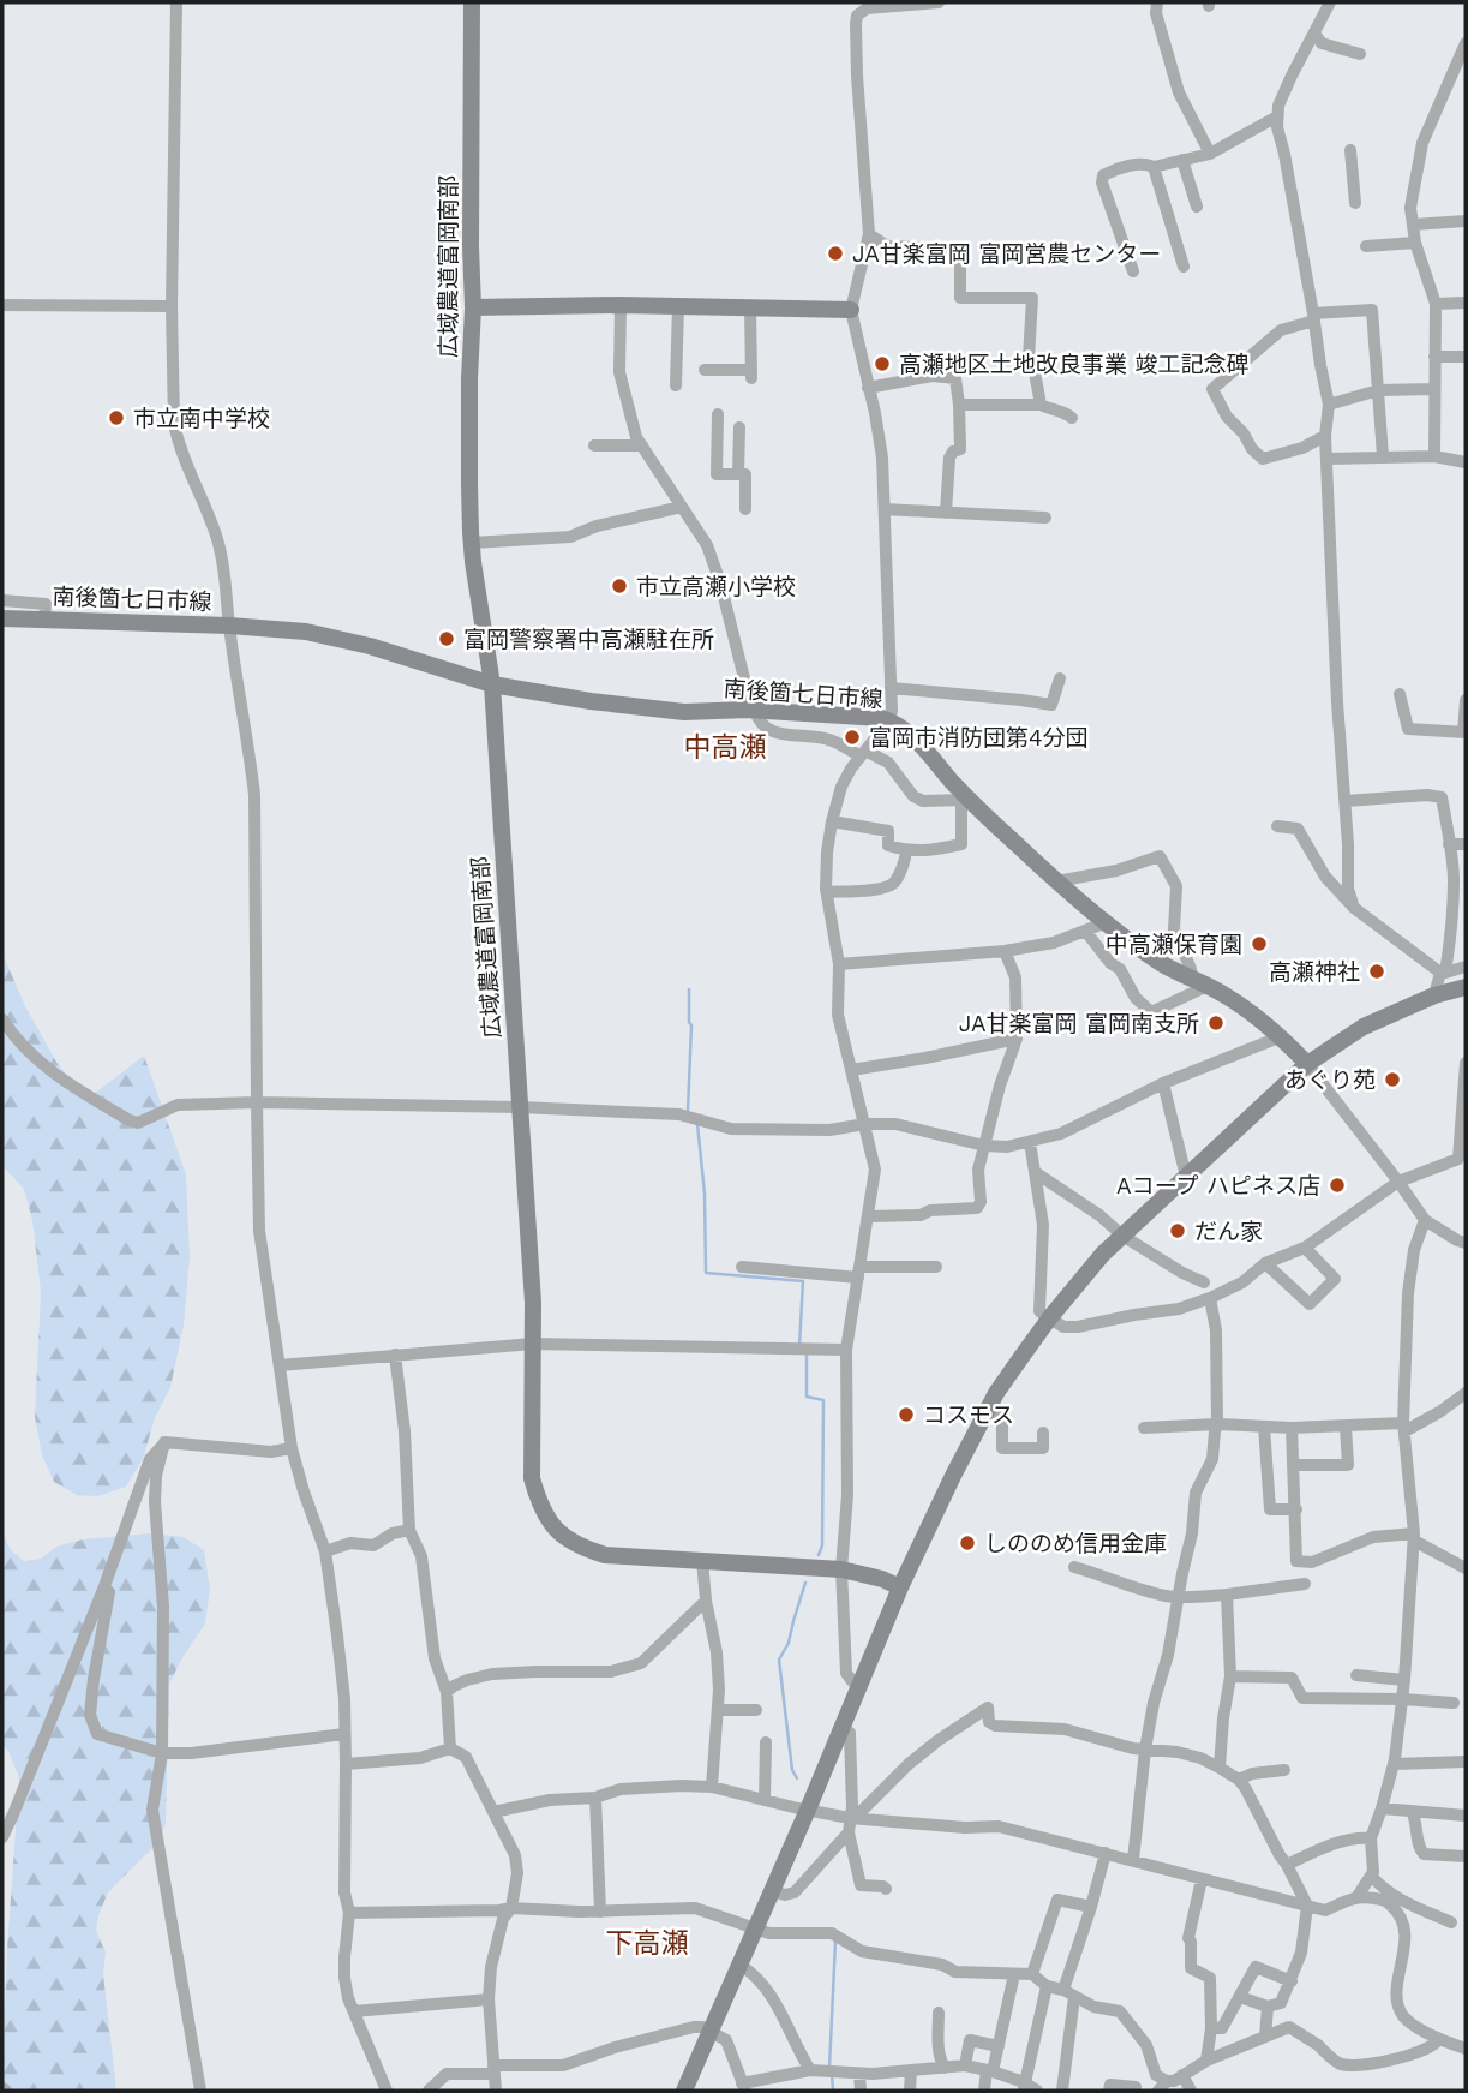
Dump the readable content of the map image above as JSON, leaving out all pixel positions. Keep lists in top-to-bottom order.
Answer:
{
  "streets": {
    "street": ["広域農道富岡南部", "南後箇七日市線"]
  },
  "crossings": [
    ["広域農道富岡南部", "南後箇七日市線"]
  ],
  "districts": ["中高瀬", "下高瀬"],
  "places": [
    "JA甘楽富岡 富岡営農センター",
    "高瀬地区土地改良事業 竣工記念碑",
    "市立南中学校",
    "市立高瀬小学校",
    "富岡警察署中高瀬駐在所",
    "富岡市消防団第4分団",
    "中高瀬保育園",
    "高瀬神社",
    "JA甘楽富岡 富岡南支所",
    "あぐり苑",
    "Aコープ ハピネス店",
    "だん家",
    "コスモス",
    "しののめ信用金庫"
  ]
}
